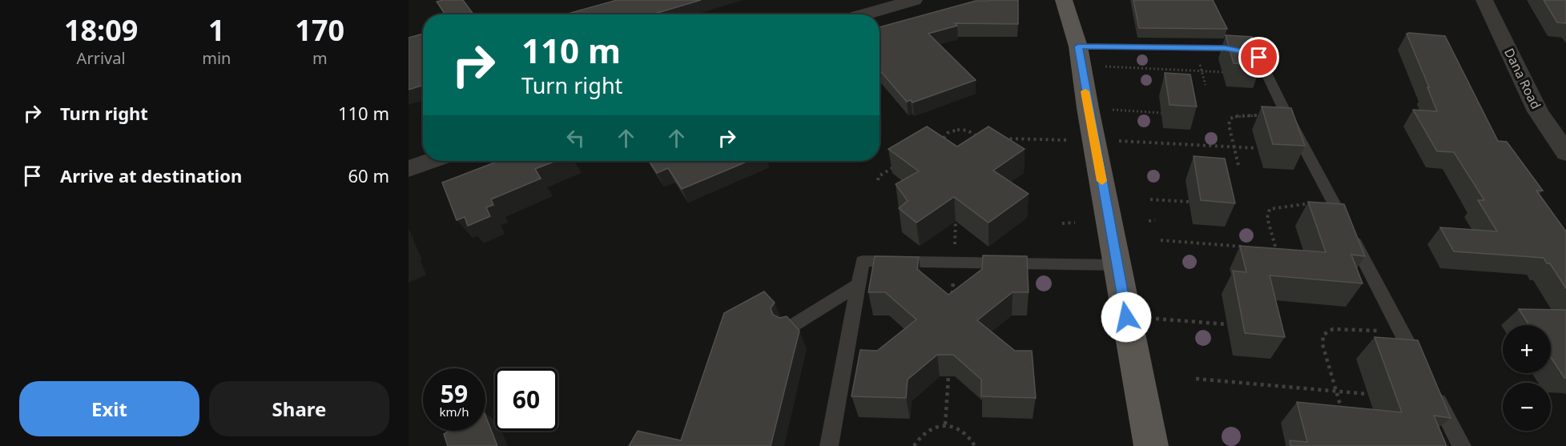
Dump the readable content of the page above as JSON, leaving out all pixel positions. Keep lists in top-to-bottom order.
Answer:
{
  "streets": {
    "street": ["Dana Road"]
  },
  "page": {
    "eta": [
      "18:09",
      "Arrival",
      "1",
      "min",
      "170",
      "m"
    ],
    "turn": ["110 m", "Turn right"],
    "list": [
      {
        "name": "Turn right",
        "value": "110 m"
      },
      {
        "name": "Arrive at destination",
        "value": "60 m"
      }
    ],
    "map_buttons": ["+", "−"],
    "speed": "59 km/h",
    "limit": "60",
    "buttons": ["Exit", "Share"]
  }
}
